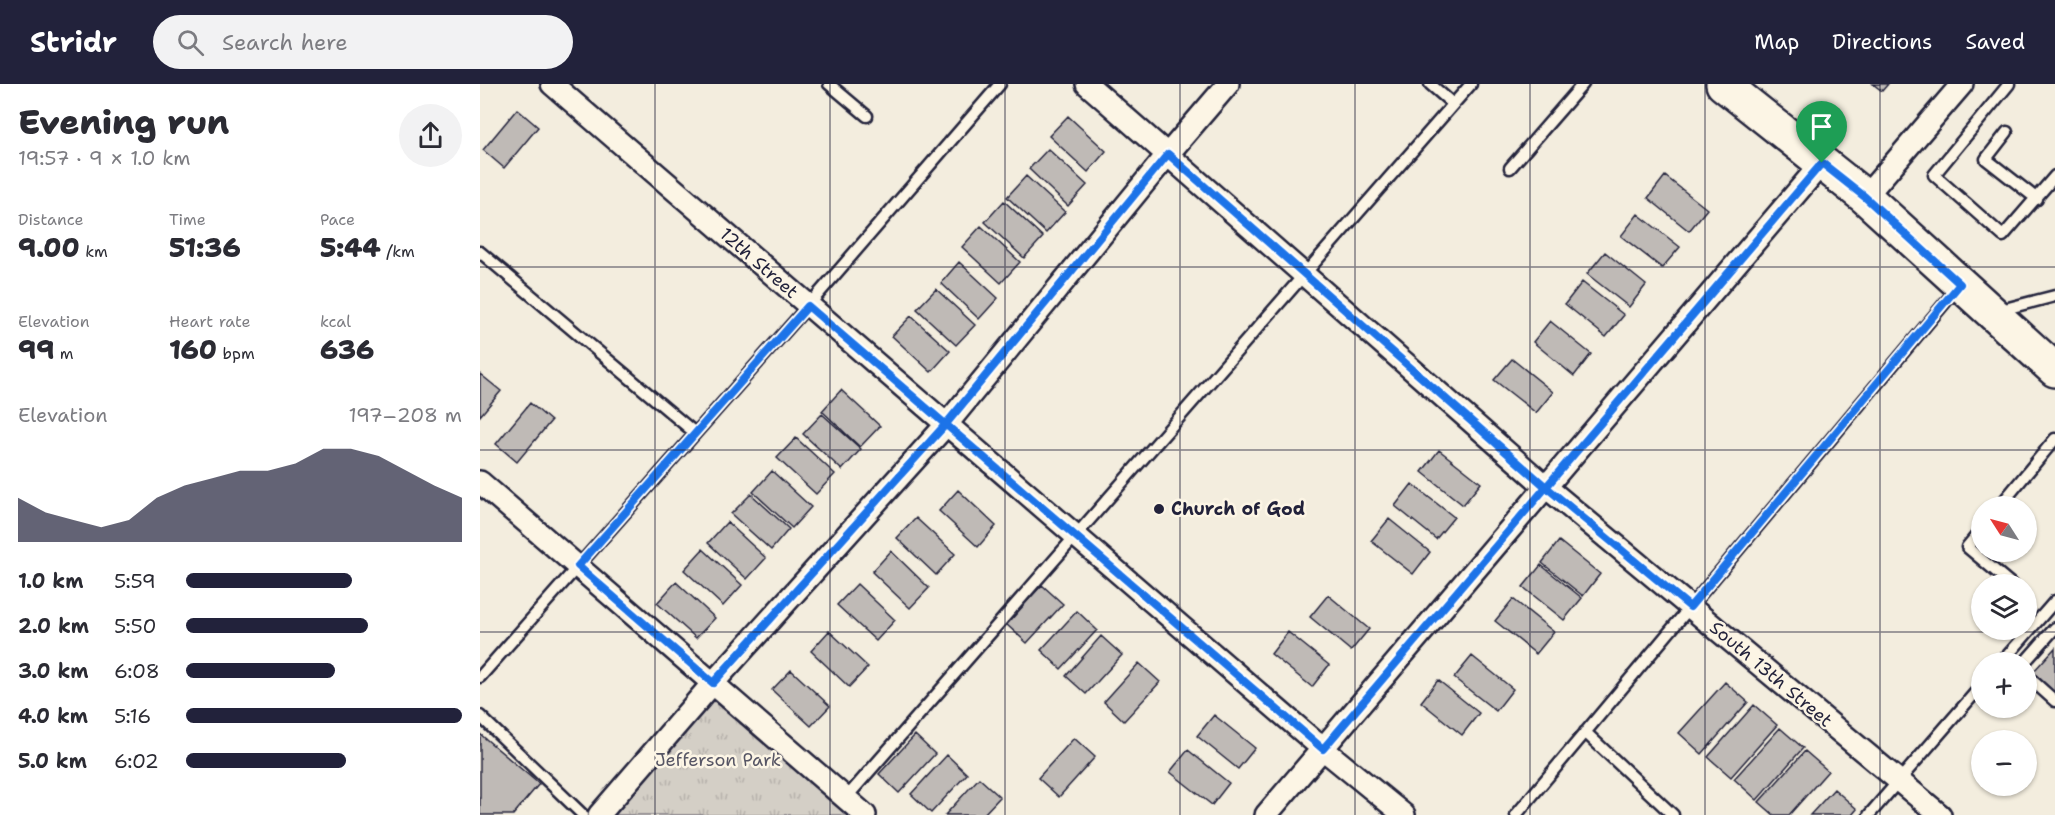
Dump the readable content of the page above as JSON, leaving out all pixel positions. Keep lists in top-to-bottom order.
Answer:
{
  "streets": {
    "street": ["12th Street", "South 13th Street"]
  },
  "parks": ["Jefferson Park"],
  "places": ["Church of God"],
  "north": "top left",
  "page": {
    "header": "Stridr",
    "search": "Search here",
    "nav": ["Map", "Directions", "Saved"],
    "heading": ["Evening run", "19:57 · 9 × 1.0 km"],
    "stats": [
      ["Distance", "9.00 km"],
      ["Time", "51:36"],
      ["Pace", "5:44 /km"],
      ["Elevation", "99 m"],
      ["Heart rate", "160 bpm"],
      ["kcal", "636"]
    ],
    "chart": ["Elevation", "197–208 m"],
    "map_buttons": ["+", "−"],
    "list": [
      {
        "name": "1.0 km",
        "note": "5:59"
      },
      {
        "name": "2.0 km",
        "note": "5:50"
      },
      {
        "name": "3.0 km",
        "note": "6:08"
      },
      {
        "name": "4.0 km",
        "note": "5:16"
      },
      {
        "name": "5.0 km",
        "note": "6:02"
      }
    ]
  }
}
